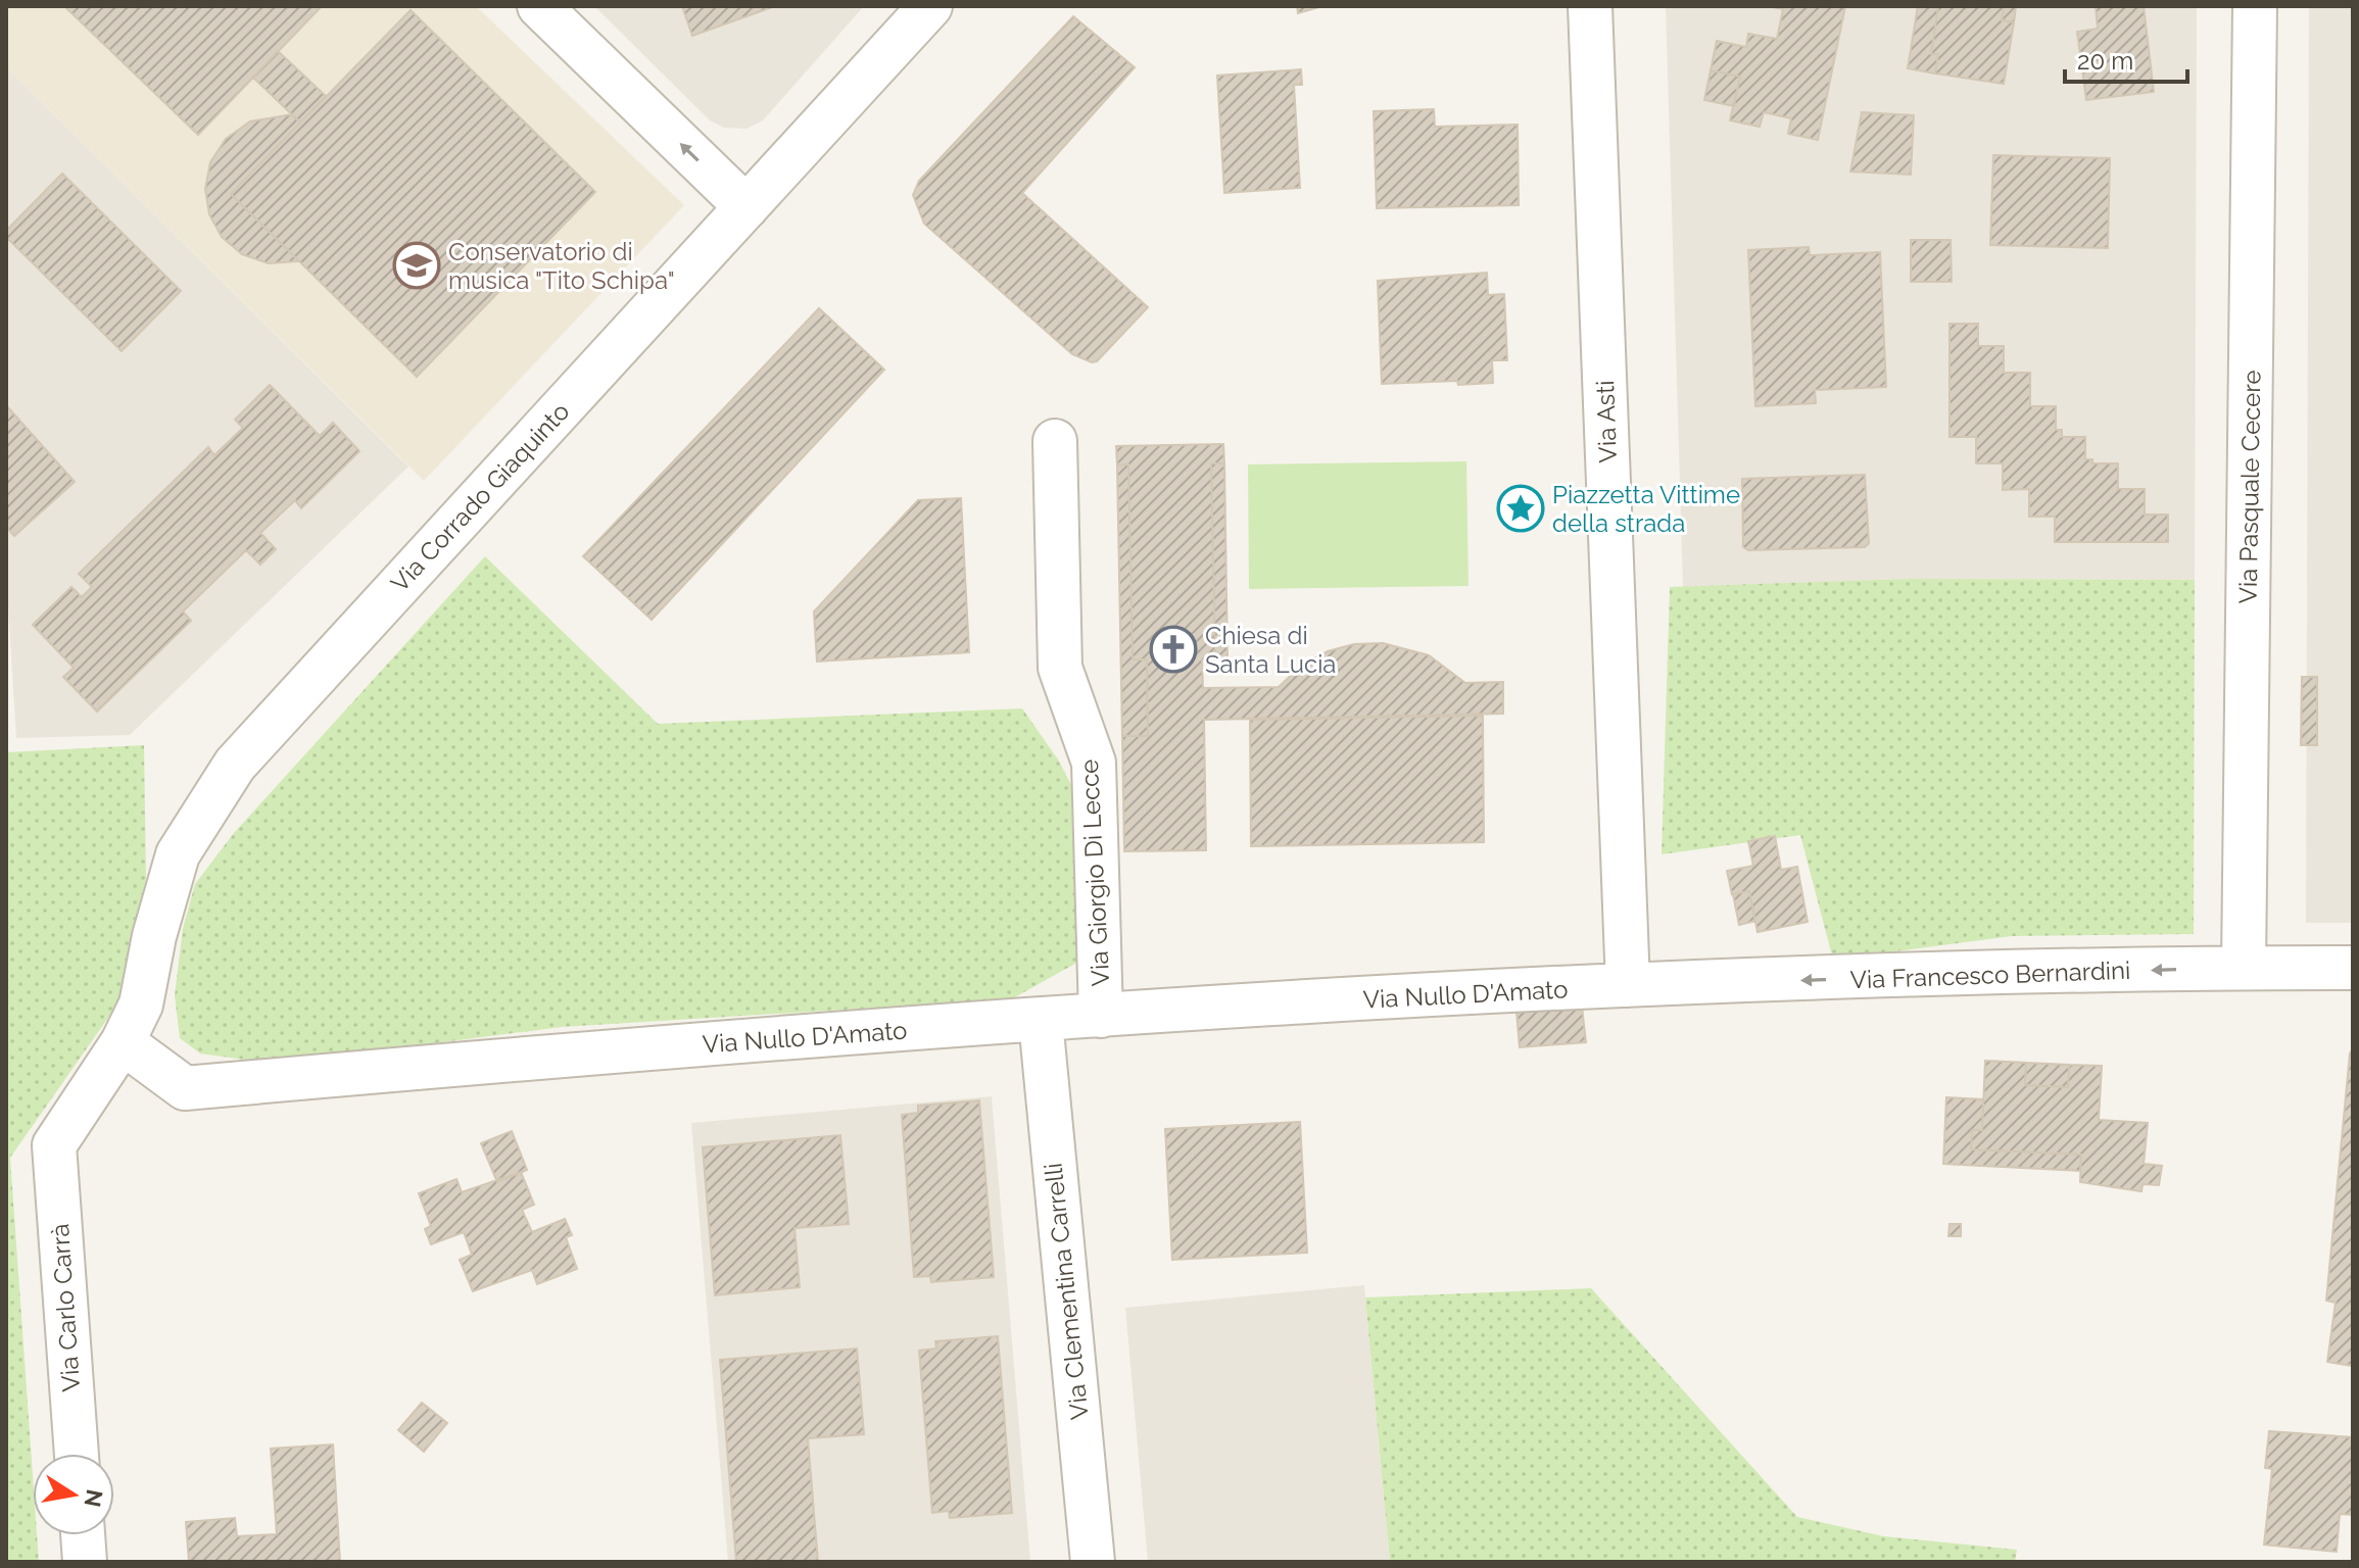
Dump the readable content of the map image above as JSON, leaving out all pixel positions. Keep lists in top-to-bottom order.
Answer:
{
  "streets": {
    "street": [
      "Via Asti",
      "Via Pasquale Cecere",
      "Via Corrado Giaquinto",
      "Via Giorgio Di Lecce",
      "Via Francesco Bernardini",
      "Via Nullo D'Amato",
      "Via Clementina Carrelli",
      "Via Carlo Carrà"
    ]
  },
  "crossings": [
    ["Via Asti", "Via Francesco Bernardini"],
    ["Via Asti", "Via Nullo D'Amato"],
    ["Via Pasquale Cecere", "Via Francesco Bernardini"],
    ["Via Corrado Giaquinto", "Via Nullo D'Amato"],
    ["Via Corrado Giaquinto", "Via Carlo Carrà"],
    ["Via Giorgio Di Lecce", "Via Nullo D'Amato"],
    ["Via Francesco Bernardini", "Via Nullo D'Amato"],
    ["Via Nullo D'Amato", "Via Clementina Carrelli"],
    ["Via Nullo D'Amato", "Via Carlo Carrà"]
  ],
  "one_way": ["Via Francesco Bernardini"],
  "places": {
    "school or university": ["Conservatorio di musica \"Tito Schipa\""],
    "place": ["Piazzetta Vittime della strada"],
    "church": ["Chiesa di Santa Lucia"]
  },
  "scale_bar": "20 m",
  "north": "right"
}
